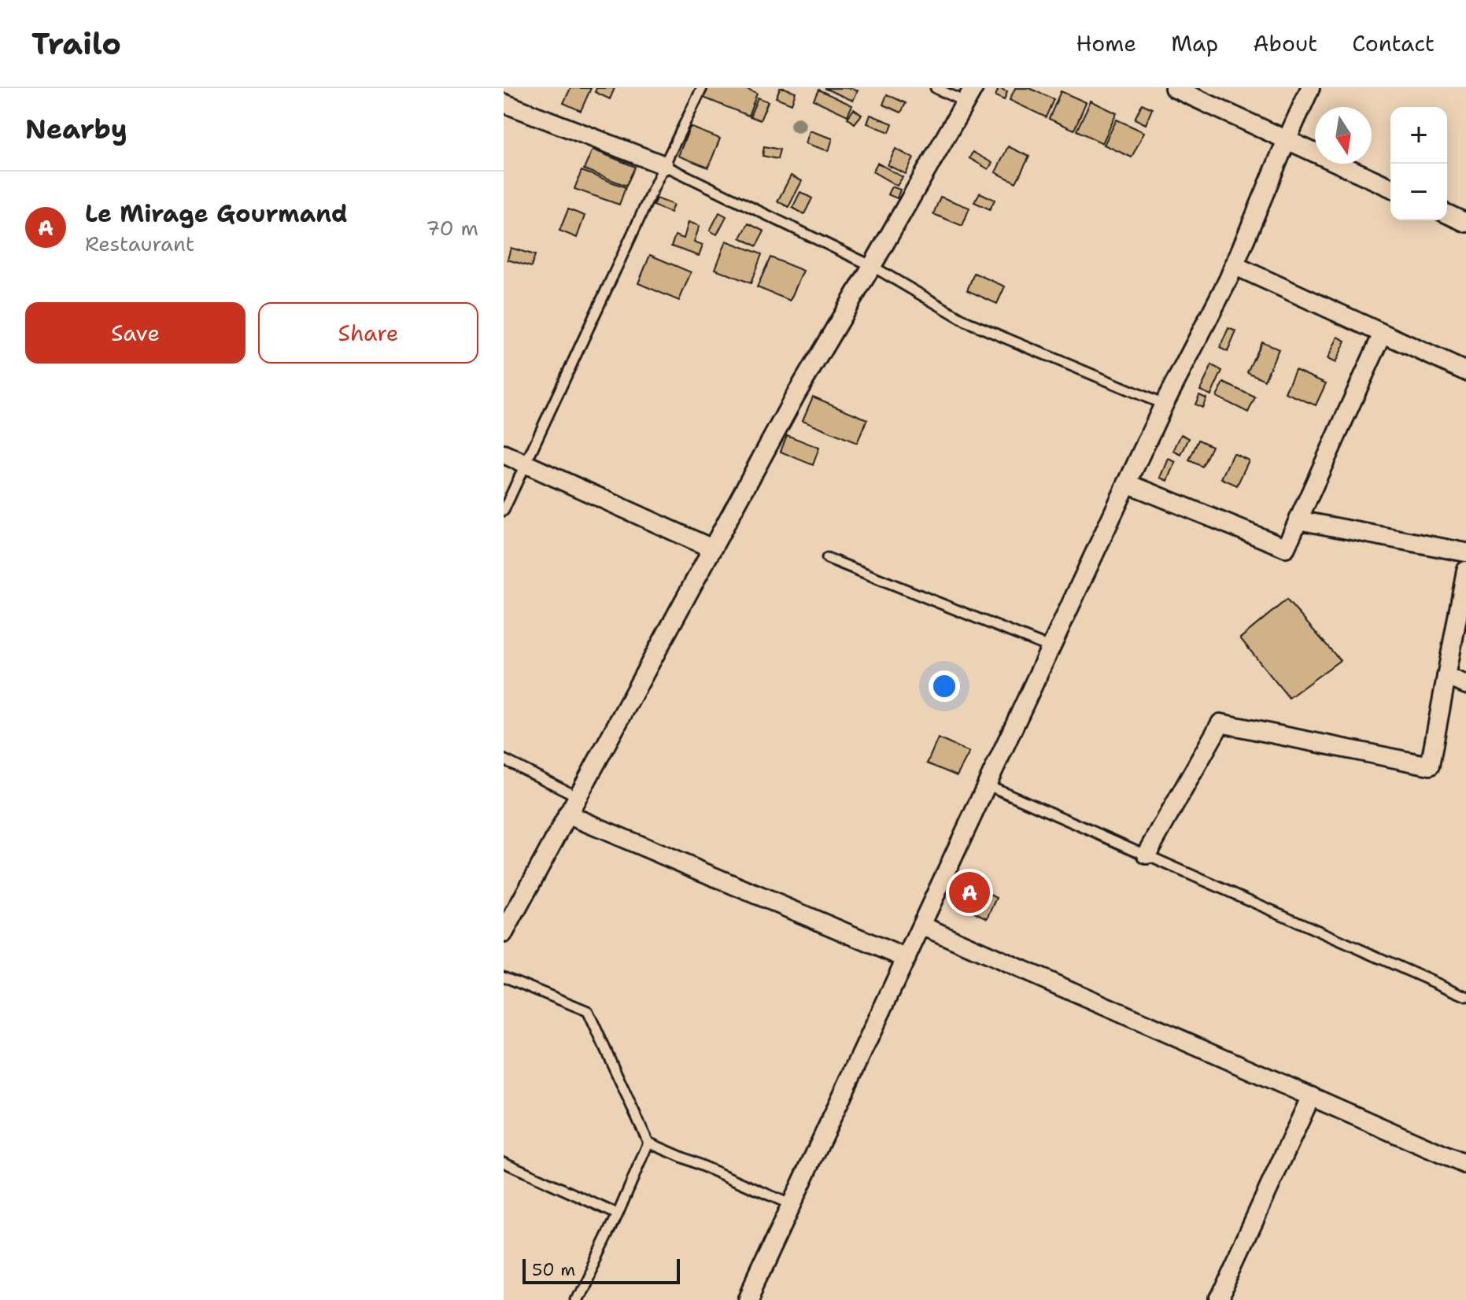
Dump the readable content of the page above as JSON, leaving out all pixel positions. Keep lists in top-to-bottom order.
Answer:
{
  "scale_bar": "50 m",
  "north": "bottom",
  "page": {
    "header": "Trailo",
    "nav": [
      "Home",
      "Map",
      "About",
      "Contact"
    ],
    "heading": "Nearby",
    "map_buttons": ["+", "−"],
    "list": [
      {
        "mark": "A",
        "name": "Le Mirage Gourmand",
        "note": "Restaurant",
        "value": "70 m"
      }
    ],
    "buttons": ["Save", "Share"],
    "pins": "A",
    "scale": "50 m"
  }
}
